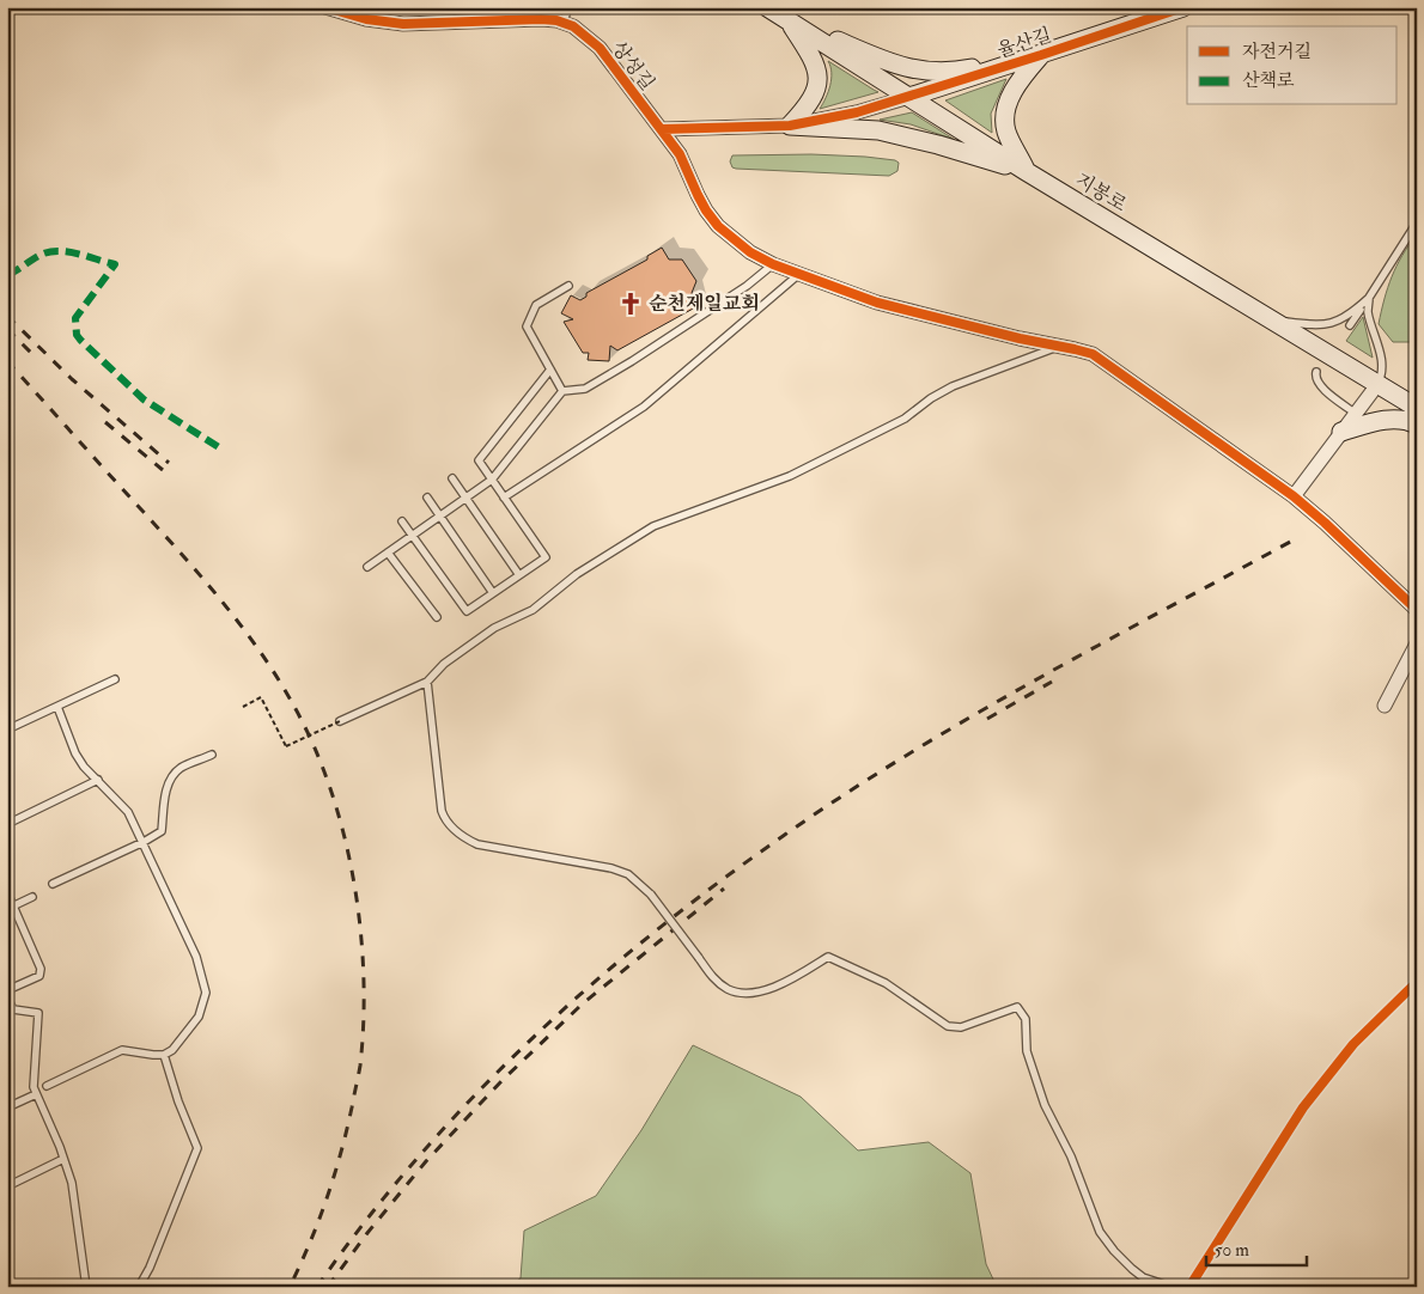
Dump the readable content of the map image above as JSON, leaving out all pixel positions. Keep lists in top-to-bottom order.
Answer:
{
  "streets": {
    "main road": ["율산길", "지봉로"],
    "street": ["상성길"]
  },
  "crossings": [
    ["율산길", "지봉로"]
  ],
  "places": {
    "church": ["순천제일교회"]
  },
  "legend": ["자전거길", "산책로"],
  "scale_bar": "50 m"
}
